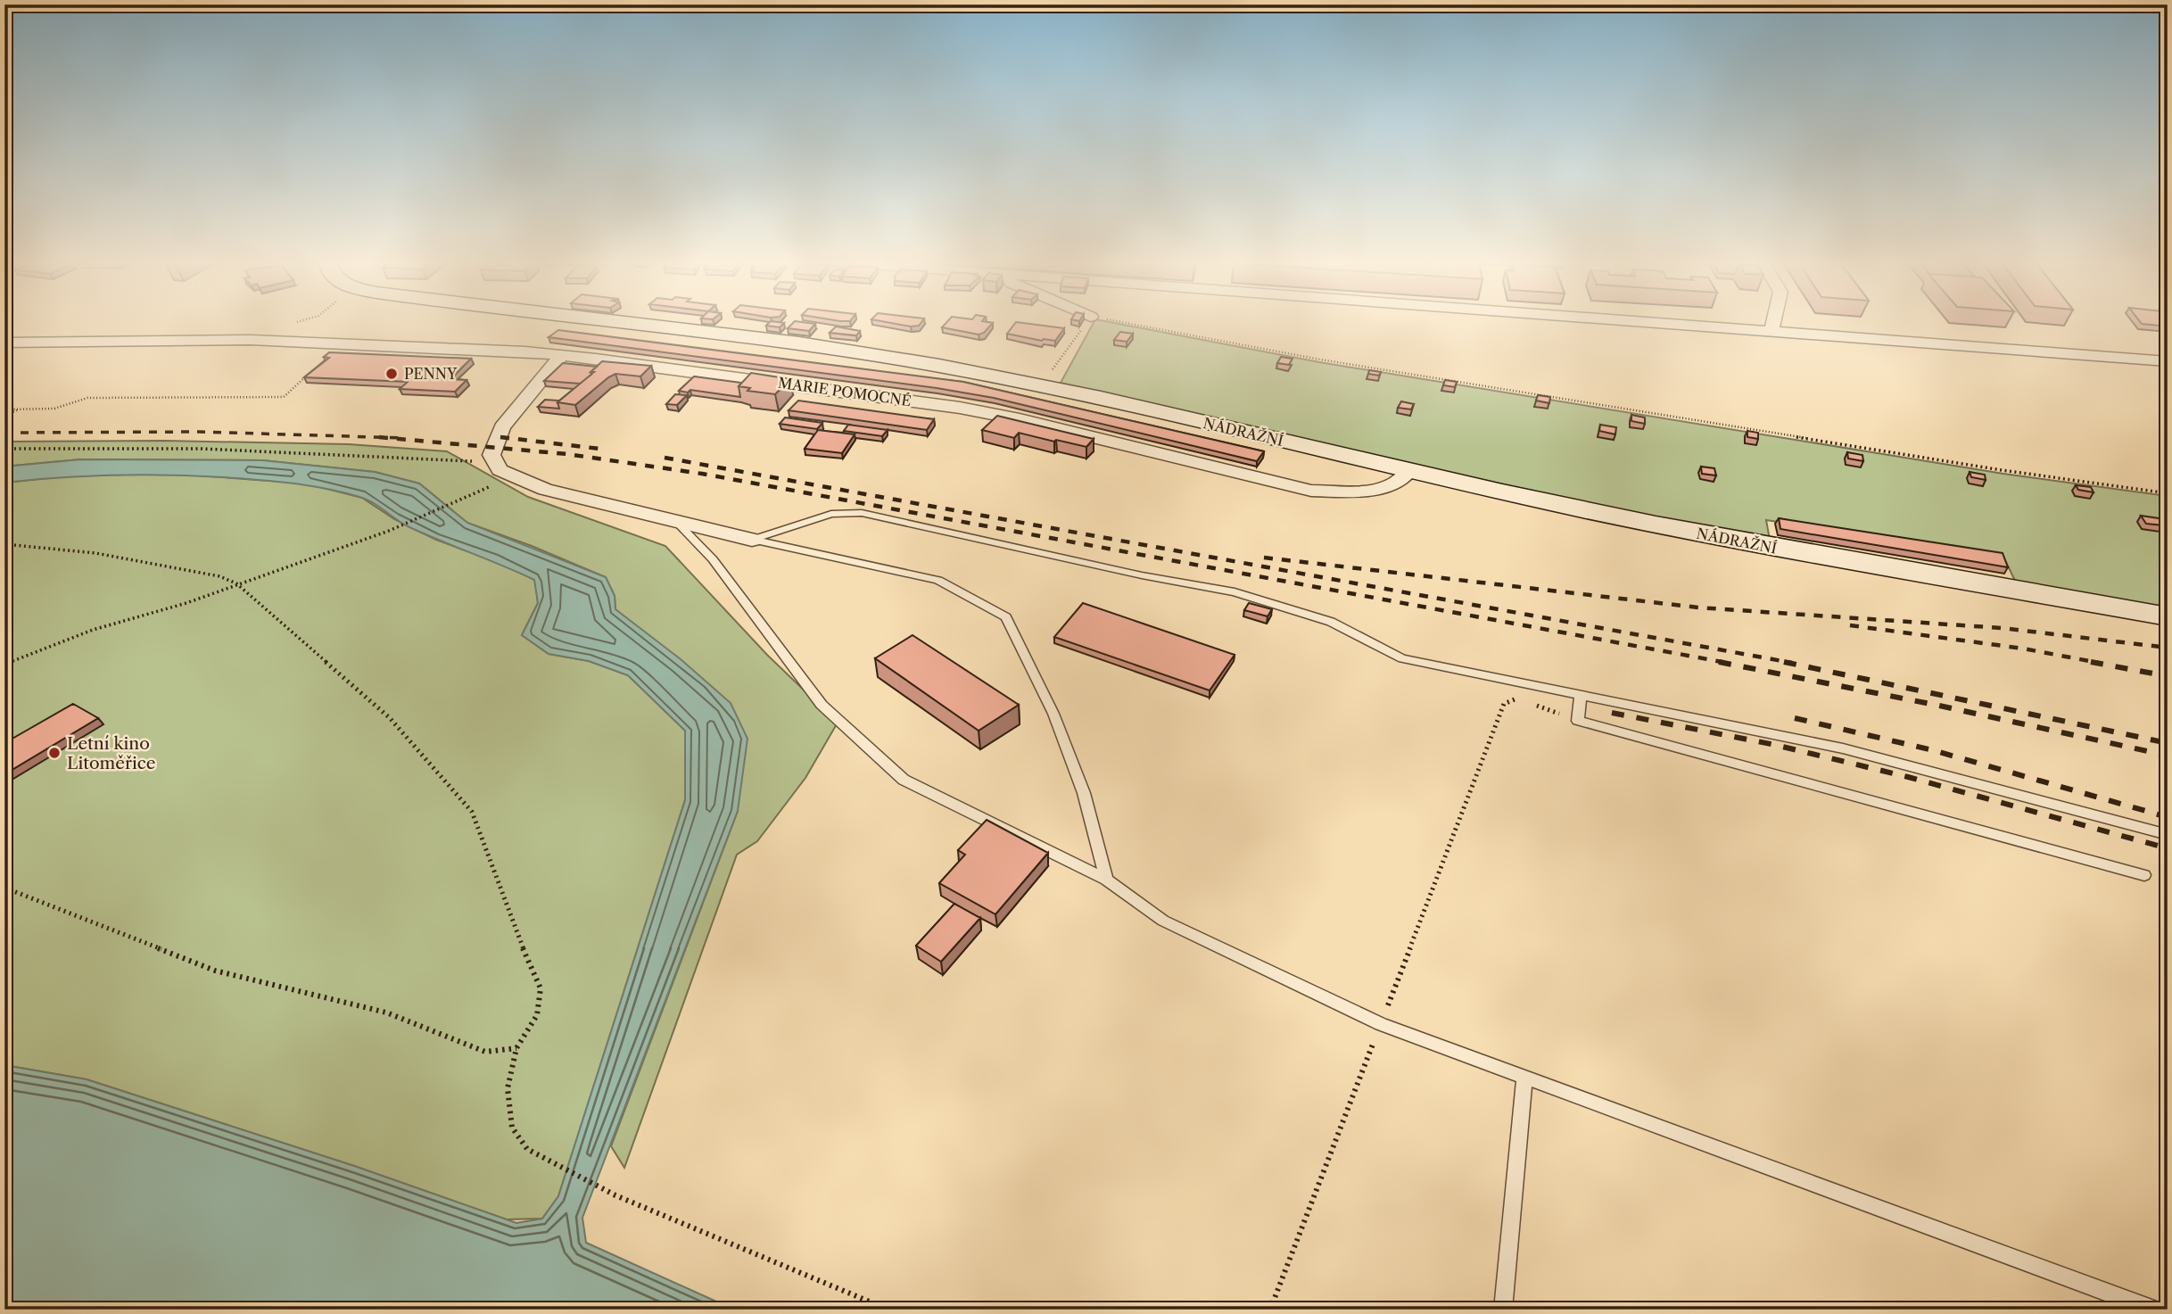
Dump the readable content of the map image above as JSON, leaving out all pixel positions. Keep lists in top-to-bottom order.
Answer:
{
  "streets": {
    "main road": ["NÁDRAŽNÍ"],
    "street": ["MARIE POMOCNÉ"]
  },
  "crossings": [
    ["MARIE POMOCNÉ", "NÁDRAŽNÍ"]
  ],
  "places": ["PENNY", "Letní kino Litoměřice"]
}
